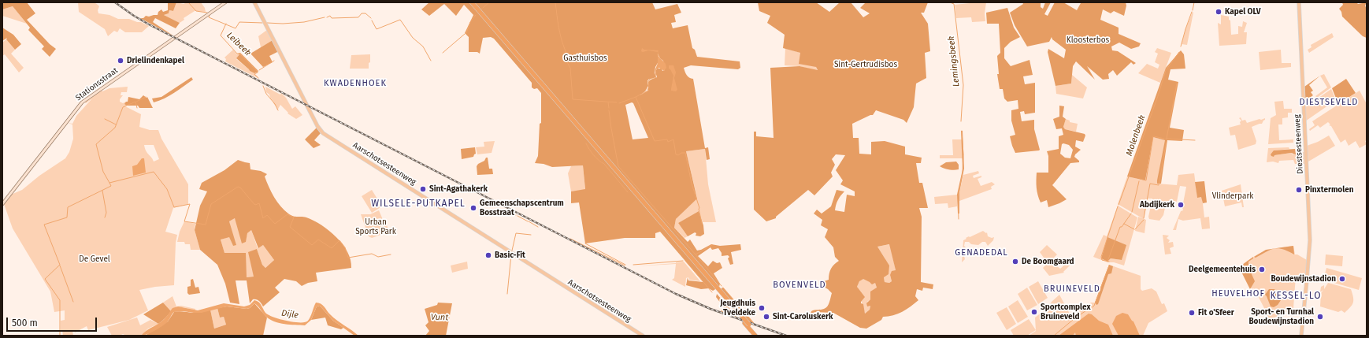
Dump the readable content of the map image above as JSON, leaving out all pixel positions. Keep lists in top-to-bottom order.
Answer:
{
  "streets": {
    "main road": ["Stationsstraat", "Diestsesteenweg", "Aarschotsesteenweg"]
  },
  "districts": [
    "KWADENHOEK",
    "DIESTSEVELD",
    "WILSELE-PUTKAPEL",
    "GENADEDAL",
    "BOVENVELD",
    "BRUINEVELD",
    "HEUVELHOF",
    "KESSEL-LO"
  ],
  "water": [
    "Leibeek",
    "Lemingsbeek",
    "Molenbeek",
    "Dijle",
    "Vunt"
  ],
  "parks": [
    "Kloosterbos",
    "Gasthuisbos",
    "Sint-Gertrudisbos",
    "Vlinderpark",
    "Urban Sports Park",
    "De Gevel"
  ],
  "places": [
    "Kapel OLV",
    "Drielindenkapel",
    "Sint-Agathakerk",
    "Pinxtermolen",
    "Abdijkerk",
    "Gemeenschapscentrum Bosstraat",
    "Basic-Fit",
    "De Boomgaard",
    "Deelgemeentehuis",
    "Boudewijnstadion",
    "Jeugdhuis Tveldeke",
    "Sportcomplex Bruineveld",
    "Fit o'Sfeer",
    "Sint-Caroluskerk",
    "Sport- en Turnhal Boudewijnstadion"
  ],
  "scale_bar": "500 m"
}
